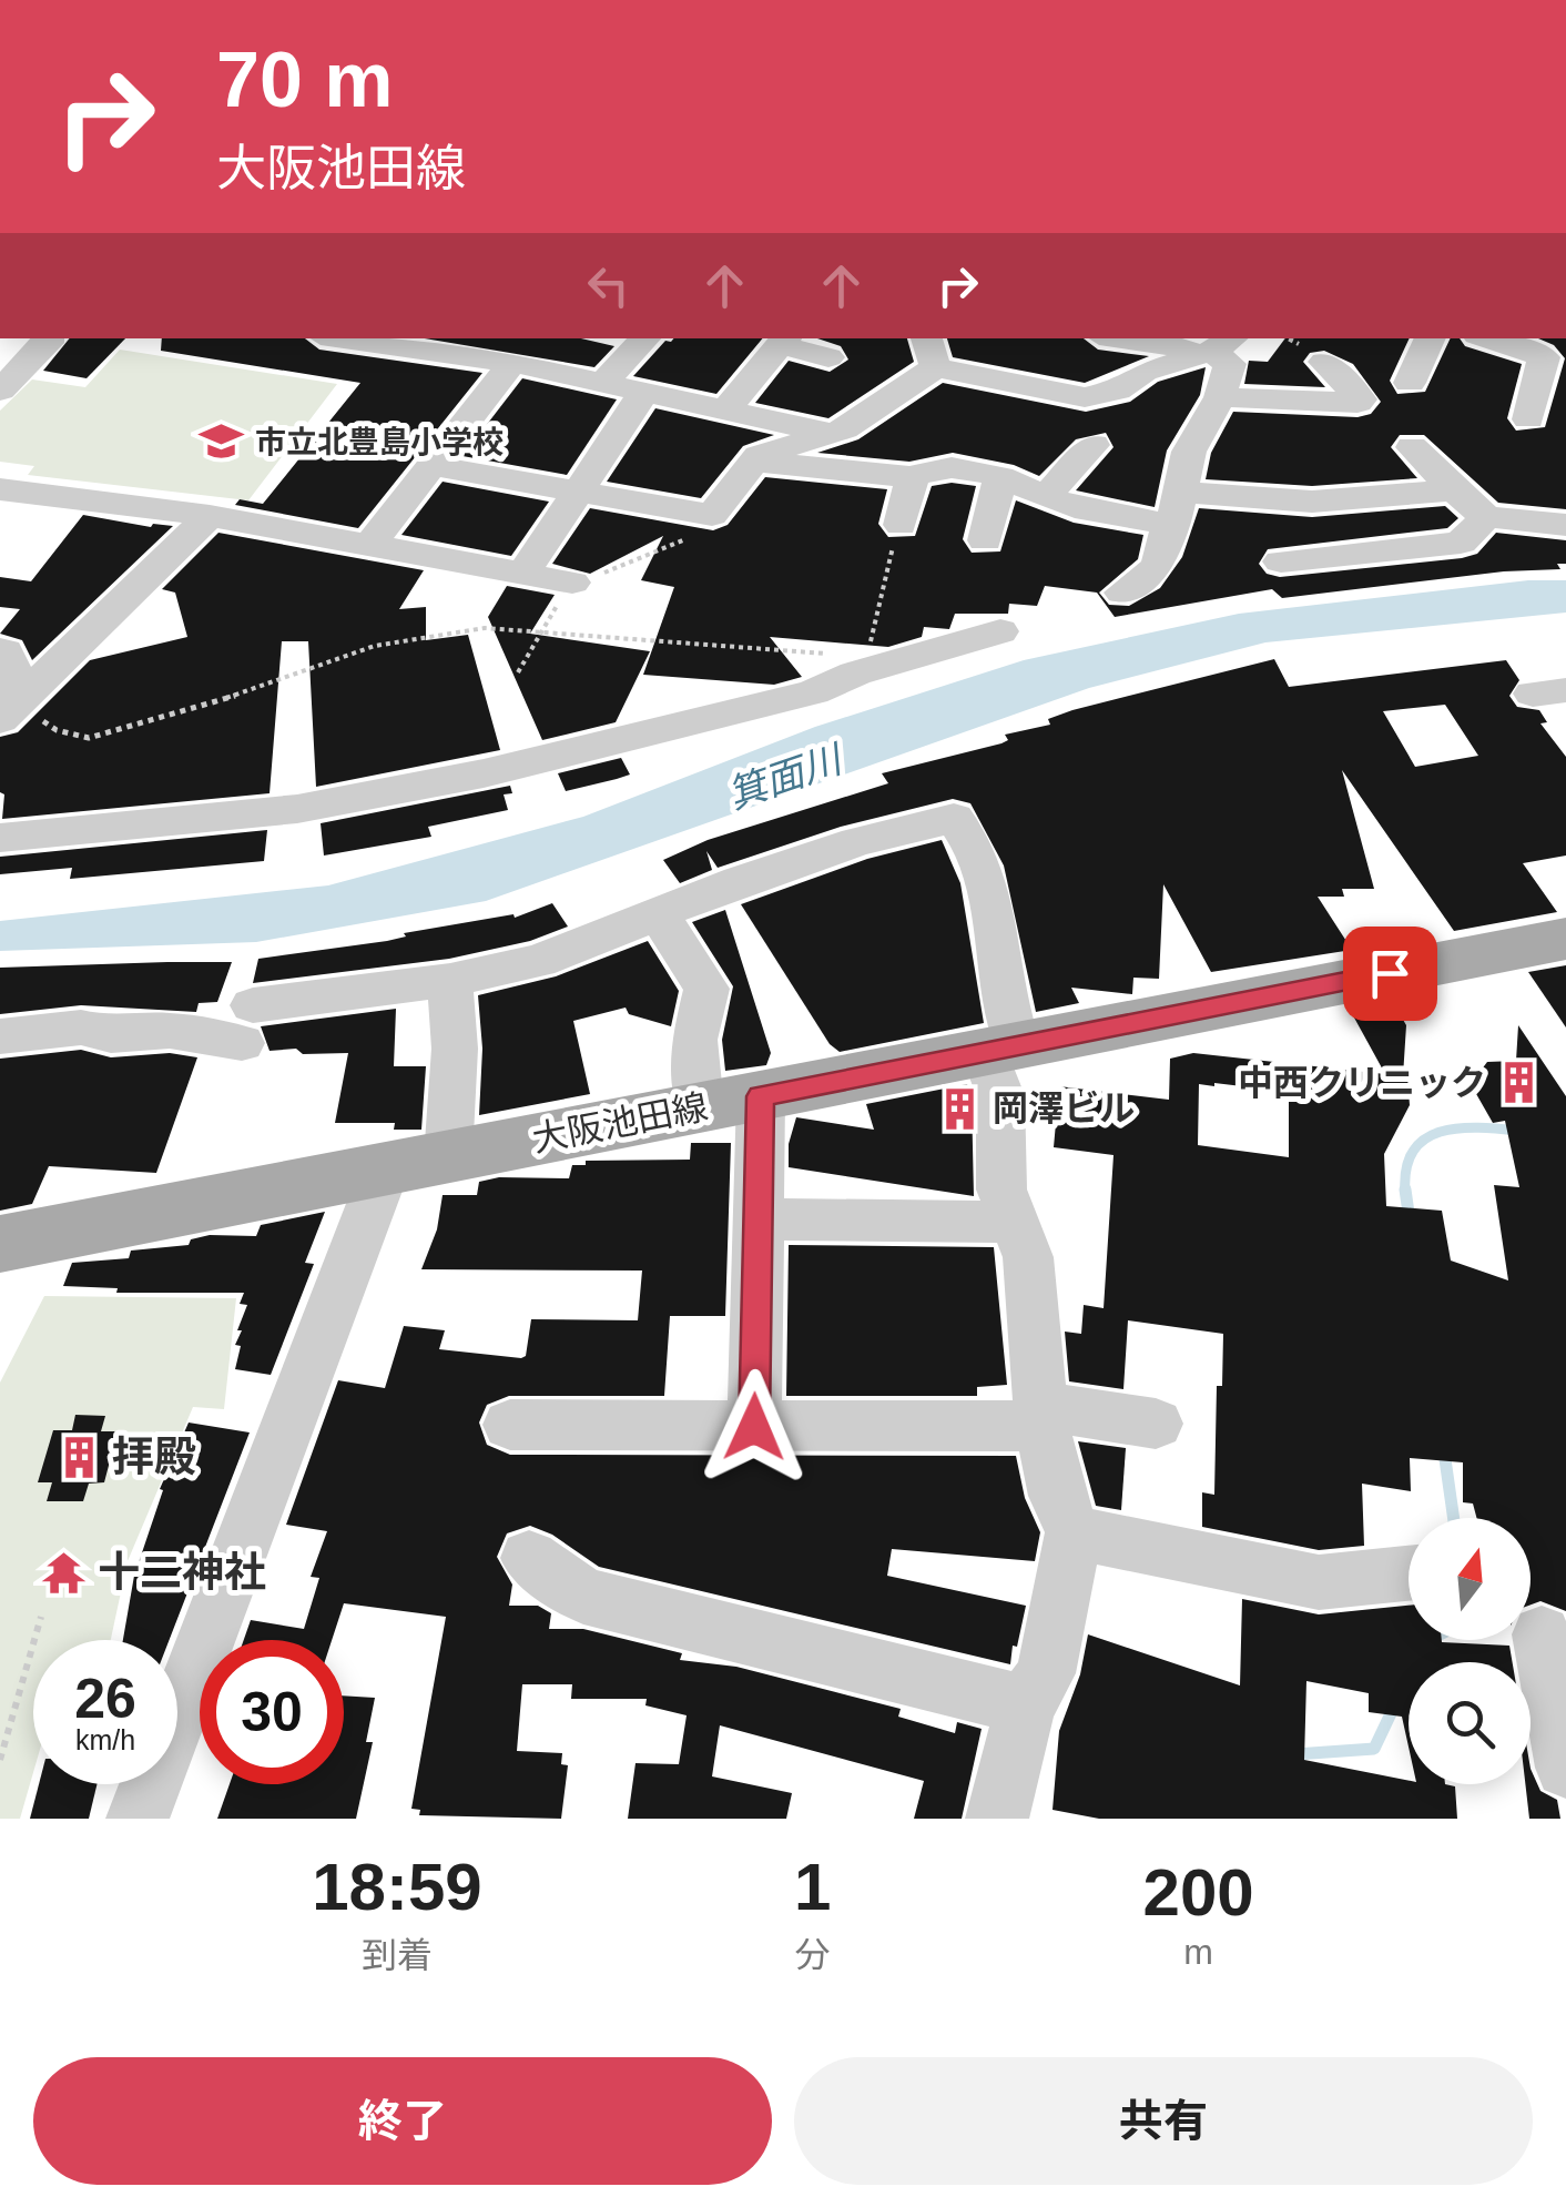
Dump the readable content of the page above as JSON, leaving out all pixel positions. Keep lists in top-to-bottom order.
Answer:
{
  "streets": {
    "main road": ["大阪池田線"]
  },
  "water": ["箕面川"],
  "places": {
    "school or university": ["市立北豊島小学校"],
    "building": ["中西クリニック", "岡澤ビル", "拝殿"],
    "temple": ["十二神社"]
  },
  "north": "top",
  "page": {
    "turn": ["70 m", "大阪池田線"],
    "speed": "26 km/h",
    "limit": "30",
    "eta": [
      "18:59",
      "到着",
      "1",
      "分",
      "200",
      "m"
    ],
    "buttons": ["終了", "共有"]
  }
}
